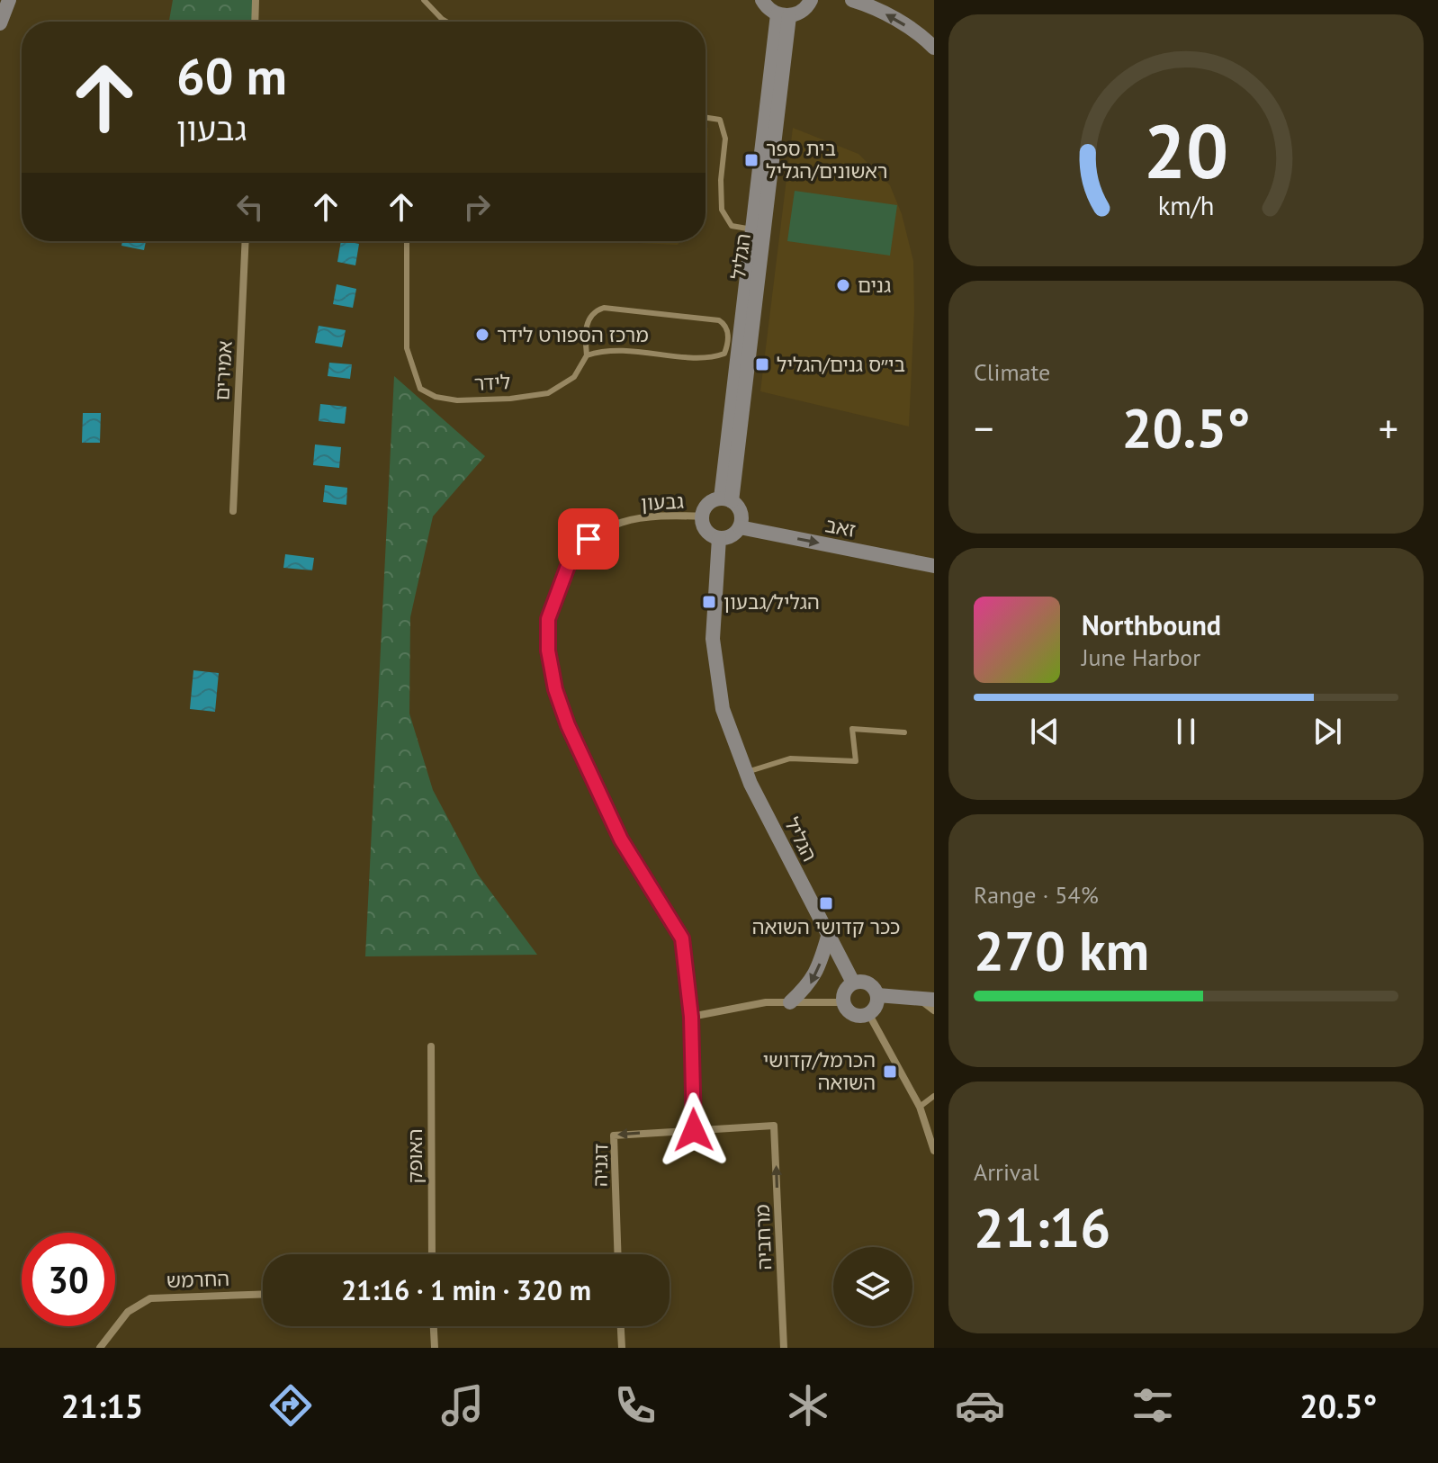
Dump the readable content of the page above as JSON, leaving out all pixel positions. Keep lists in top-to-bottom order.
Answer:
{
  "streets": {
    "street": [
      "הגליל",
      "אמירים",
      "גבעון",
      "זאב",
      "האופק",
      "דגניה",
      "מרחביה",
      "החרמש"
    ],
    "lane": ["לידר"]
  },
  "crossings": [
    ["הגליל", "גבעון"],
    ["הגליל", "זאב"],
    ["גבעון", "זאב"],
    ["גבעון", "דגניה"],
    ["דגניה", "מרחביה"]
  ],
  "one_way": ["זאב", "מרחביה"],
  "places": {
    "transit": [
      "בית ספר ראשונים/הגליל",
      "בי״ס גנים/הגליל",
      "הגליל/גבעון",
      "ככר קדושי השואה",
      "הכרמל/קדושי השואה"
    ],
    "other": ["גנים", "מרכז הספורט לידר"]
  },
  "page": {
    "turn": ["60 m", "גבעון"],
    "tile": [
      "Climate",
      ["Range · 54%", "270 km"],
      ["Arrival", "21:16"]
    ],
    "heat": ["−", "20.5°", "+"],
    "song": ["Northbound", "June Harbor"],
    "limit": "30",
    "trip": "21:16 · 1 min · 320 m",
    "tabs": ["21:15", "20.5°"],
    "gauge": ["20", "km/h"]
  }
}
